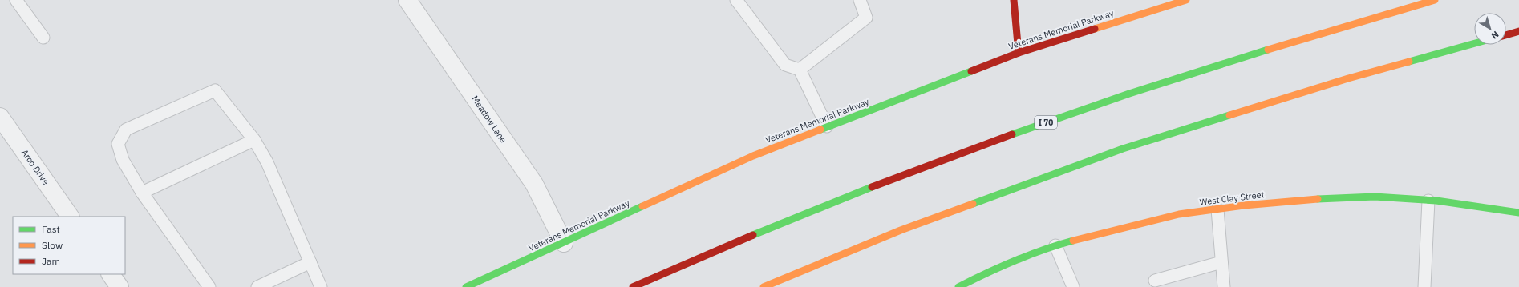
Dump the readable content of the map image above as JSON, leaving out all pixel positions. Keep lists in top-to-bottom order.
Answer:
{
  "streets": {
    "main road": ["Veterans Memorial Parkway", "I 70", "West Clay Street"],
    "street": ["Meadow Lane", "Arco Drive"]
  },
  "crossings": [
    ["Veterans Memorial Parkway", "Meadow Lane"]
  ],
  "legend": ["Fast", "Slow", "Jam"],
  "north": "bottom right"
}
